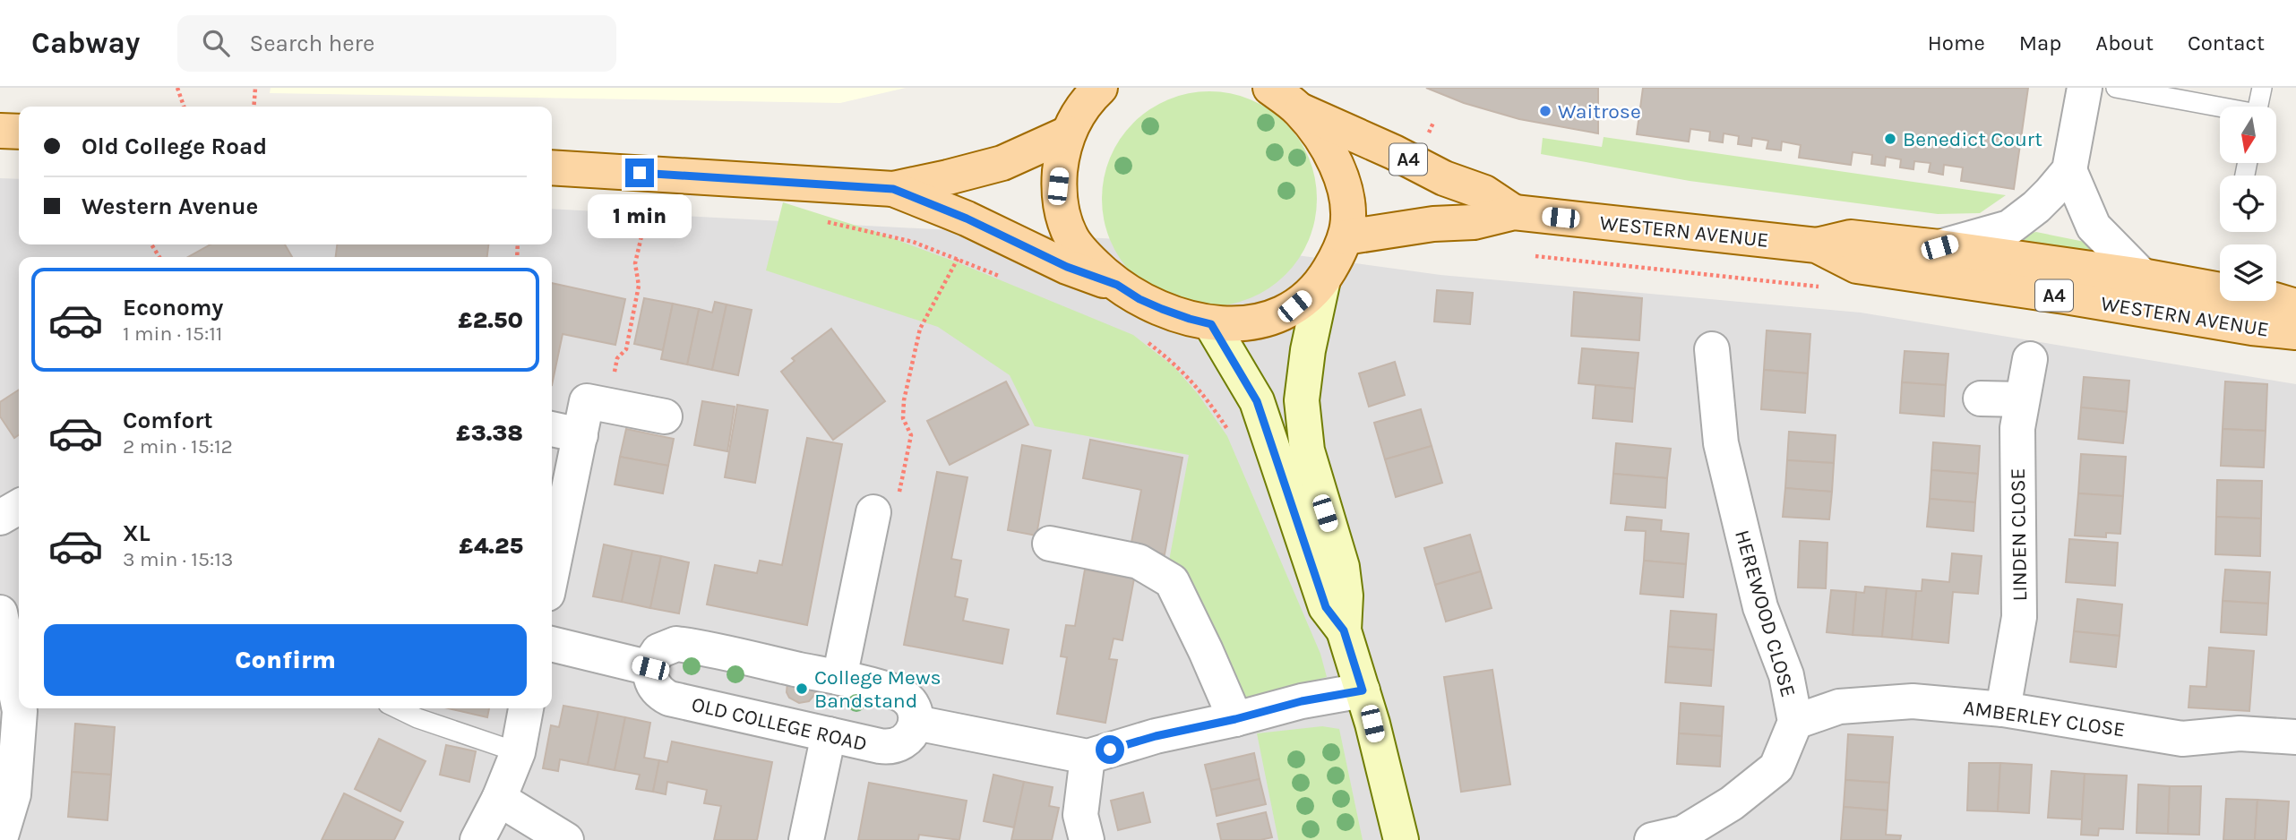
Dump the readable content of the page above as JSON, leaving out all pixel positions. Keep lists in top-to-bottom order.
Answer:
{
  "streets": {
    "main road": ["A4", "WESTERN AVENUE"],
    "street": [
      "LINDEN CLOSE",
      "HEREWOOD CLOSE",
      "AMBERLEY CLOSE",
      "OLD COLLEGE ROAD"
    ]
  },
  "crossings": [
    ["A4", "WESTERN AVENUE"],
    ["LINDEN CLOSE", "AMBERLEY CLOSE"],
    ["HEREWOOD CLOSE", "AMBERLEY CLOSE"]
  ],
  "places": ["Waitrose", "Benedict Court", "College Mews Bandstand"],
  "north": "bottom",
  "page": {
    "header": "Cabway",
    "search": "Search here",
    "nav": [
      "Home",
      "Map",
      "About",
      "Contact"
    ],
    "banner": ["Old College Road", "Western Avenue"],
    "bubble": "1 min",
    "list": [
      {
        "name": "Economy",
        "note": "1 min · 15:11",
        "value": "£2.50"
      },
      {
        "name": "Comfort",
        "note": "2 min · 15:12",
        "value": "£3.38"
      },
      {
        "name": "XL",
        "note": "3 min · 15:13",
        "value": "£4.25"
      }
    ],
    "buttons": "Confirm"
  }
}
